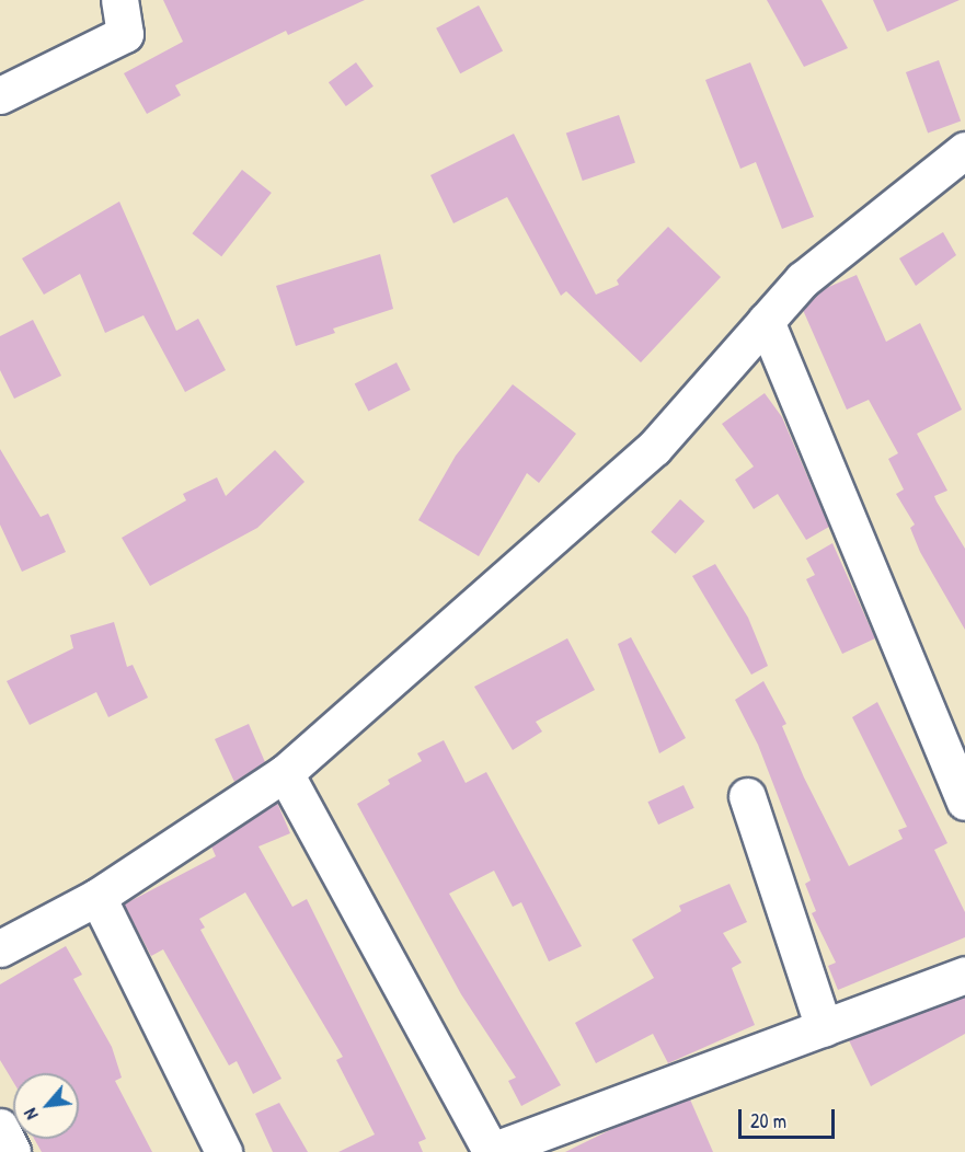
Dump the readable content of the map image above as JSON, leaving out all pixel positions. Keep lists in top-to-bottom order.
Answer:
{
  "scale_bar": "20 m",
  "north": "bottom left"
}
